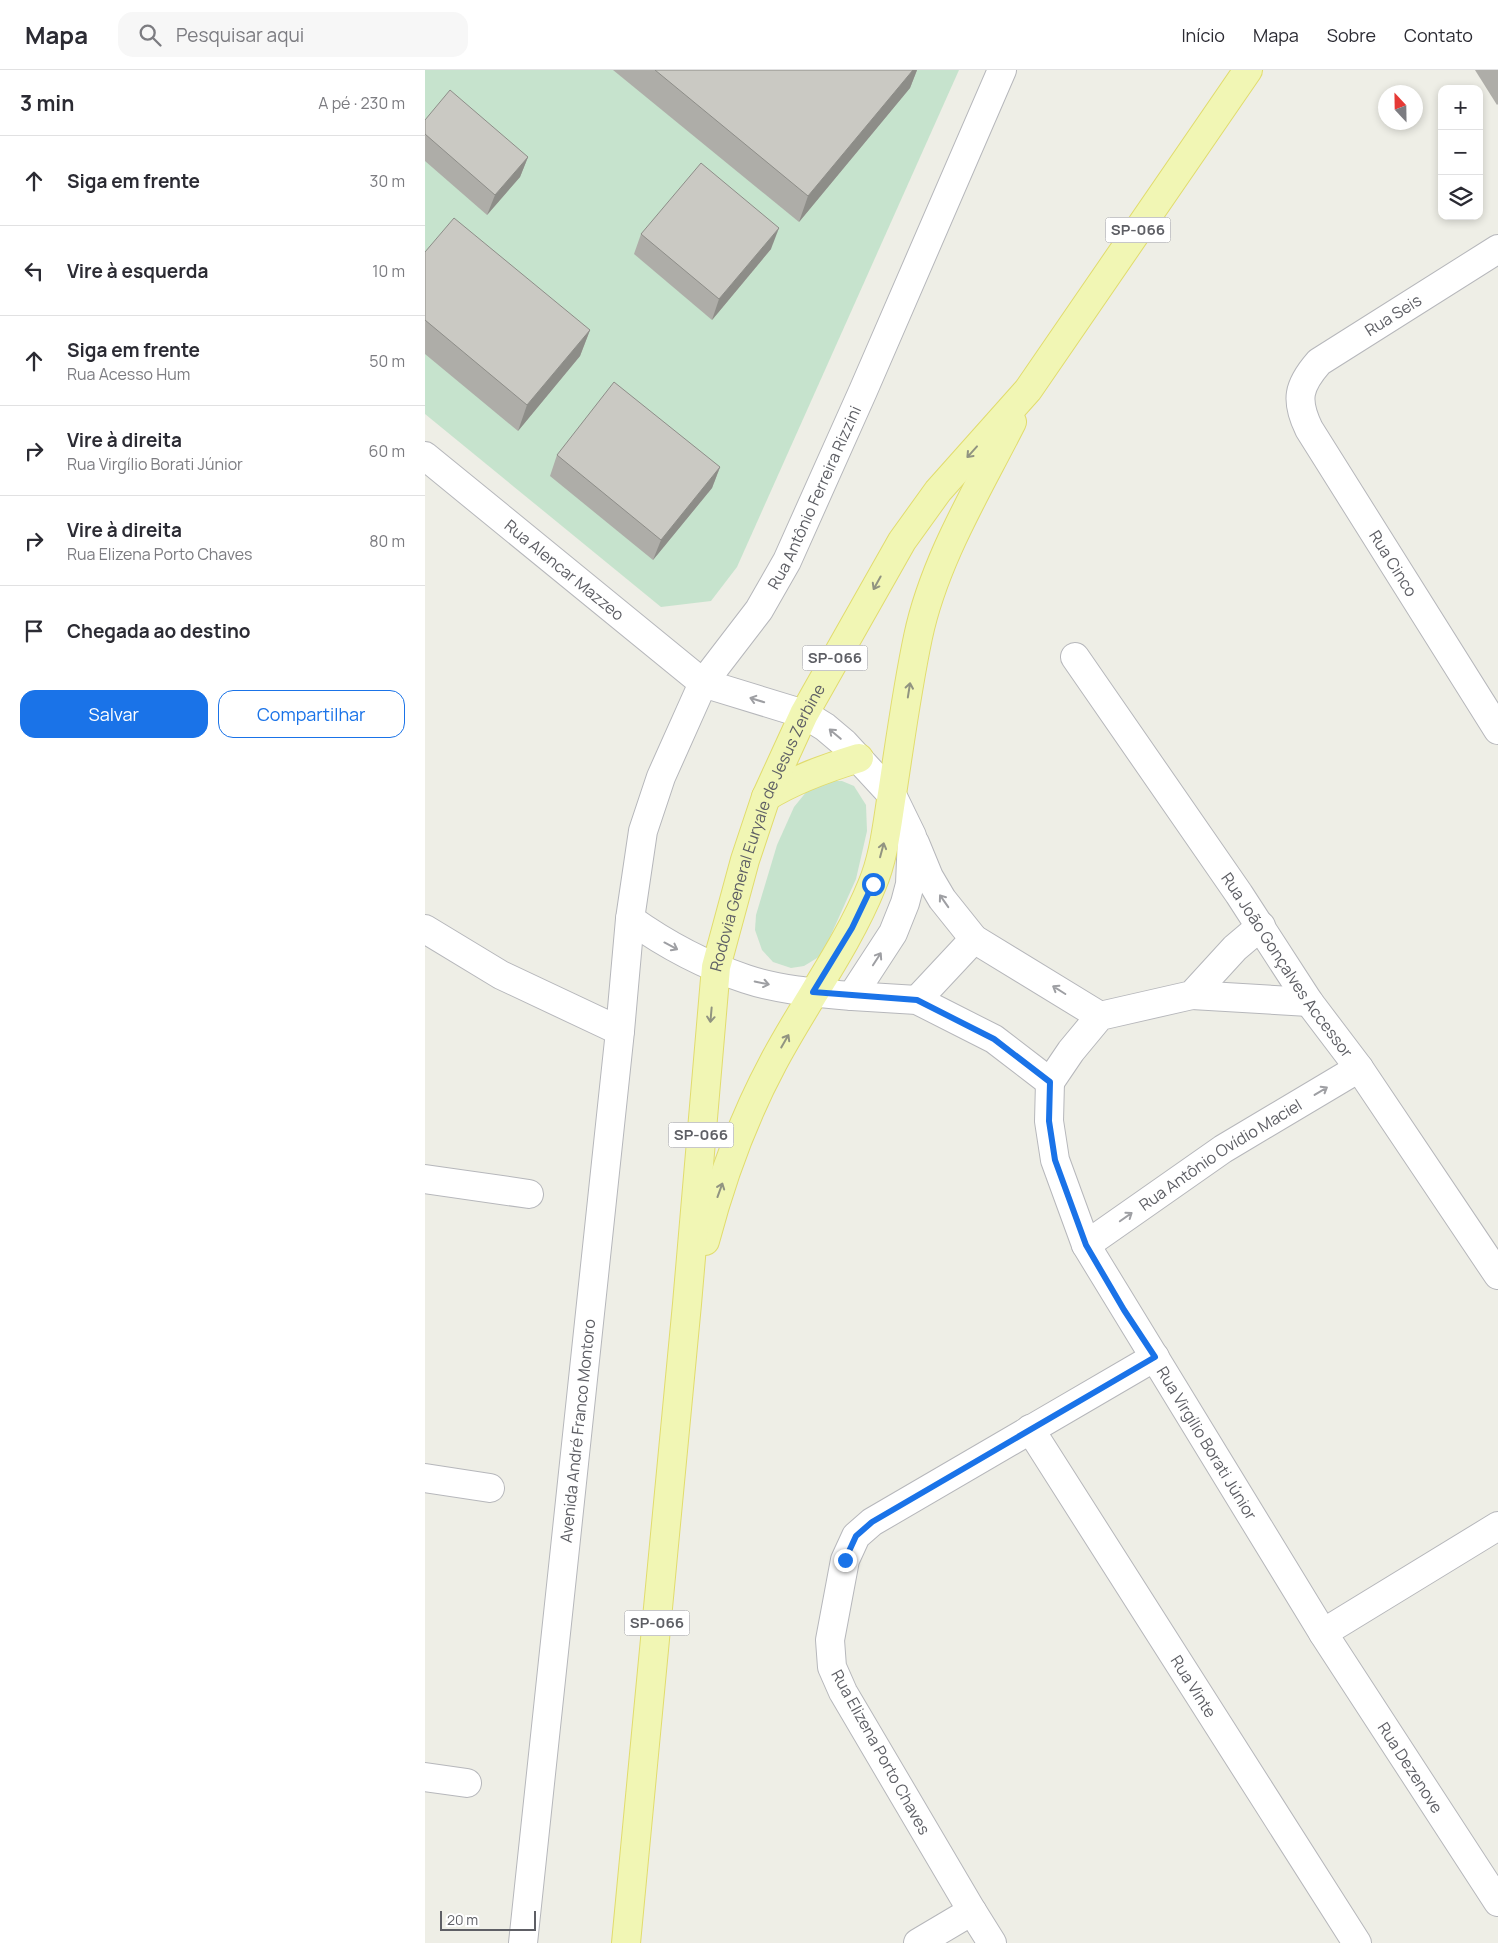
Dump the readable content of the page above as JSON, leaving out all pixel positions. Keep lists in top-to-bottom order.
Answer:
{
  "streets": {
    "main road": ["SP-066", "Rodovia General Euryale de Jesus Zerbine"],
    "street": [
      "Rua Seis",
      "Rua Antônio Ferreira Rizzini",
      "Rua Cinco",
      "Rua Alencar Mazzeo",
      "Rua João Gonçalves Accessor",
      "Rua Antônio Ovídio Maciel",
      "Avenida André Franco Montoro",
      "Rua Virgílio Borati Júnior",
      "Rua Vinte",
      "Rua Elizena Porto Chaves",
      "Rua Dezenove"
    ]
  },
  "crossings": [
    ["Rua Seis", "Rua Cinco"],
    ["Rua Antônio Ferreira Rizzini", "Rua Alencar Mazzeo"],
    ["Rua Antônio Ferreira Rizzini", "Avenida André Franco Montoro"],
    ["Rua João Gonçalves Accessor", "Rua Antônio Ovídio Maciel"],
    ["Rua Antônio Ovídio Maciel", "Rua Virgílio Borati Júnior"],
    ["Rua Virgílio Borati Júnior", "Rua Elizena Porto Chaves"],
    ["Rua Virgílio Borati Júnior", "Rua Dezenove"],
    ["Rua Vinte", "Rua Elizena Porto Chaves"]
  ],
  "scale_bar": "20 m",
  "north": "top",
  "page": {
    "header": "Mapa",
    "search": "Pesquisar aqui",
    "nav": [
      "Início",
      "Mapa",
      "Sobre",
      "Contato"
    ],
    "heading": ["3 min", "A pé · 230 m"],
    "map_buttons": ["+", "−"],
    "list": [
      ["Siga em frente", "30 m"],
      ["Vire à esquerda", "10 m"],
      ["Siga em frente", "Rua Acesso Hum", "50 m"],
      ["Vire à direita", "Rua Virgílio Borati Júnior", "60 m"],
      ["Vire à direita", "Rua Elizena Porto Chaves", "80 m"],
      "Chegada ao destino"
    ],
    "buttons": ["Salvar", "Compartilhar"],
    "scale": "20 m"
  }
}
